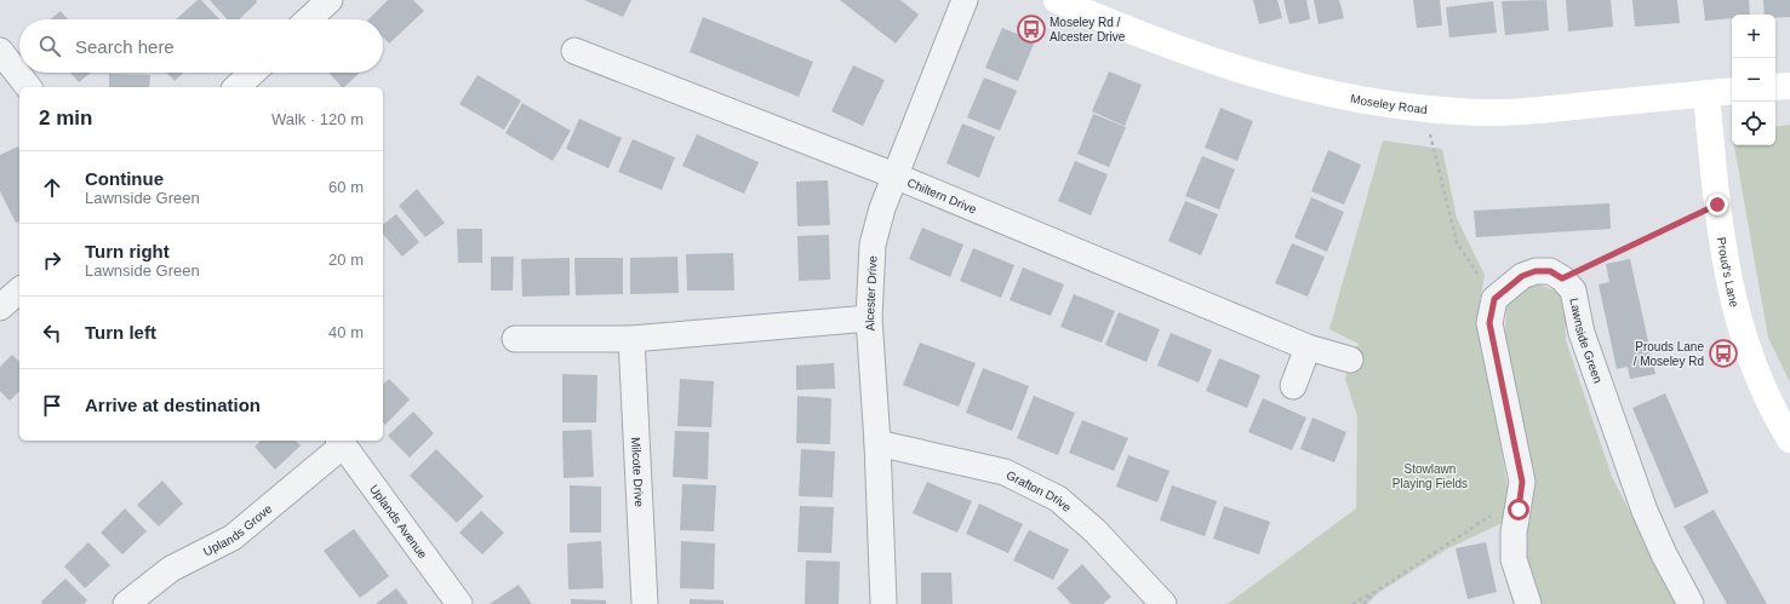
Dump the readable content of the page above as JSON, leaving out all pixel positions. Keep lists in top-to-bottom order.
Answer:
{
  "streets": {
    "street": [
      "Moseley Road",
      "Chiltern Drive",
      "Proud's Lane",
      "Alcester Drive",
      "Lawnside Green",
      "Milcote Drive",
      "Grafton Drive",
      "Uplands Avenue",
      "Uplands Grove"
    ]
  },
  "crossings": [
    ["Moseley Road", "Proud's Lane"],
    ["Chiltern Drive", "Alcester Drive"],
    ["Alcester Drive", "Grafton Drive"],
    ["Uplands Avenue", "Uplands Grove"]
  ],
  "parks": ["Stowlawn Playing Fields"],
  "places": {
    "bus stop": ["Moseley Rd / Alcester Drive", "Prouds Lane / Moseley Rd"]
  },
  "page": {
    "map_buttons": ["+", "−"],
    "search": "Search here",
    "heading": ["2 min", "Walk · 120 m"],
    "list": [
      ["Continue", "Lawnside Green", "60 m"],
      ["Turn right", "Lawnside Green", "20 m"],
      ["Turn left", "40 m"],
      "Arrive at destination"
    ]
  }
}
